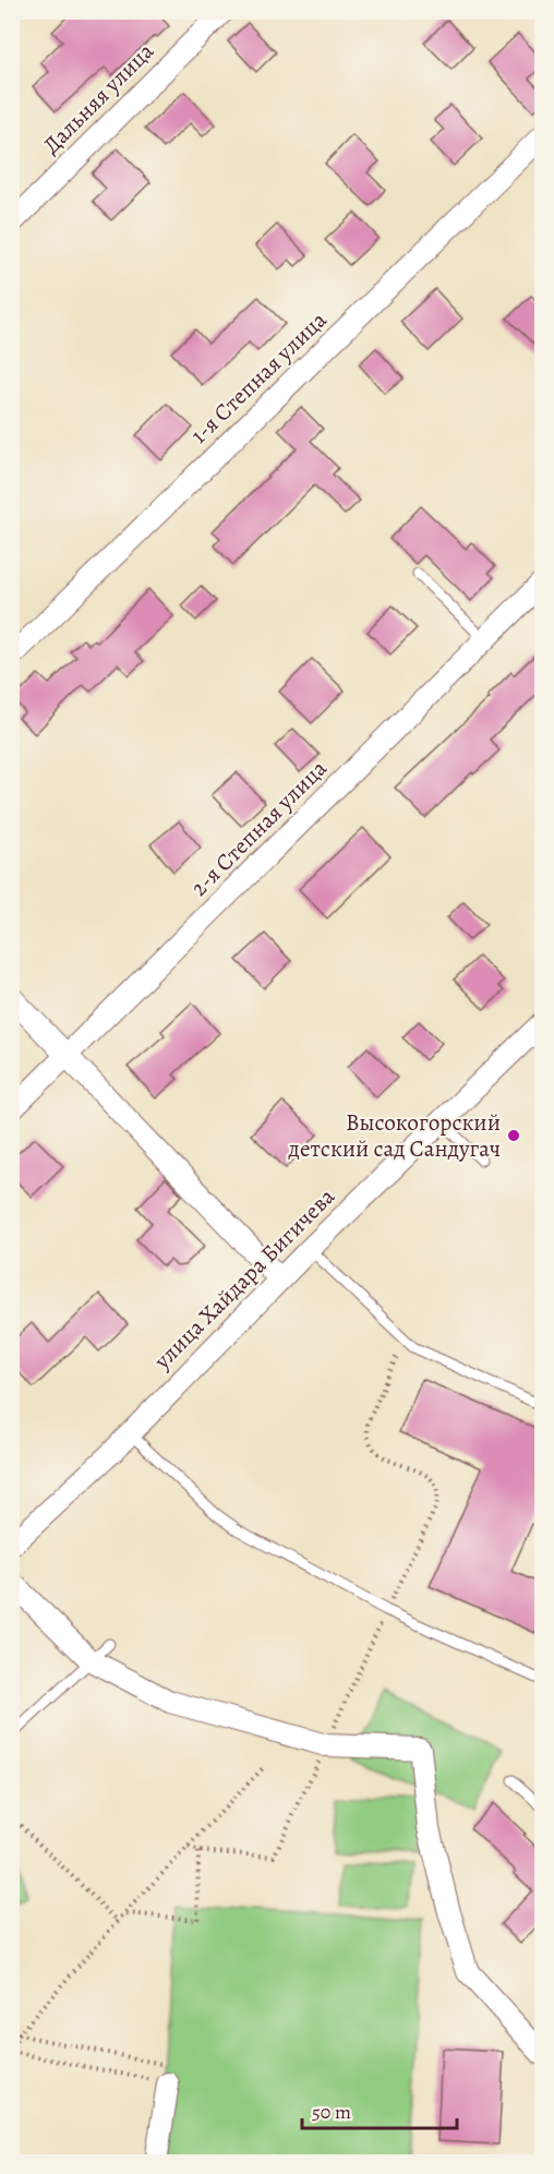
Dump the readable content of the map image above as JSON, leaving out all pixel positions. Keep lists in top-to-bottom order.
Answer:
{
  "streets": {
    "street": [
      "Дальняя улица",
      "1-я Степная улица",
      "2-я Степная улица",
      "улица Хайдара Бигичева"
    ]
  },
  "places": ["Высокогорский детский сад Сандугач"],
  "scale_bar": "50 m"
}
